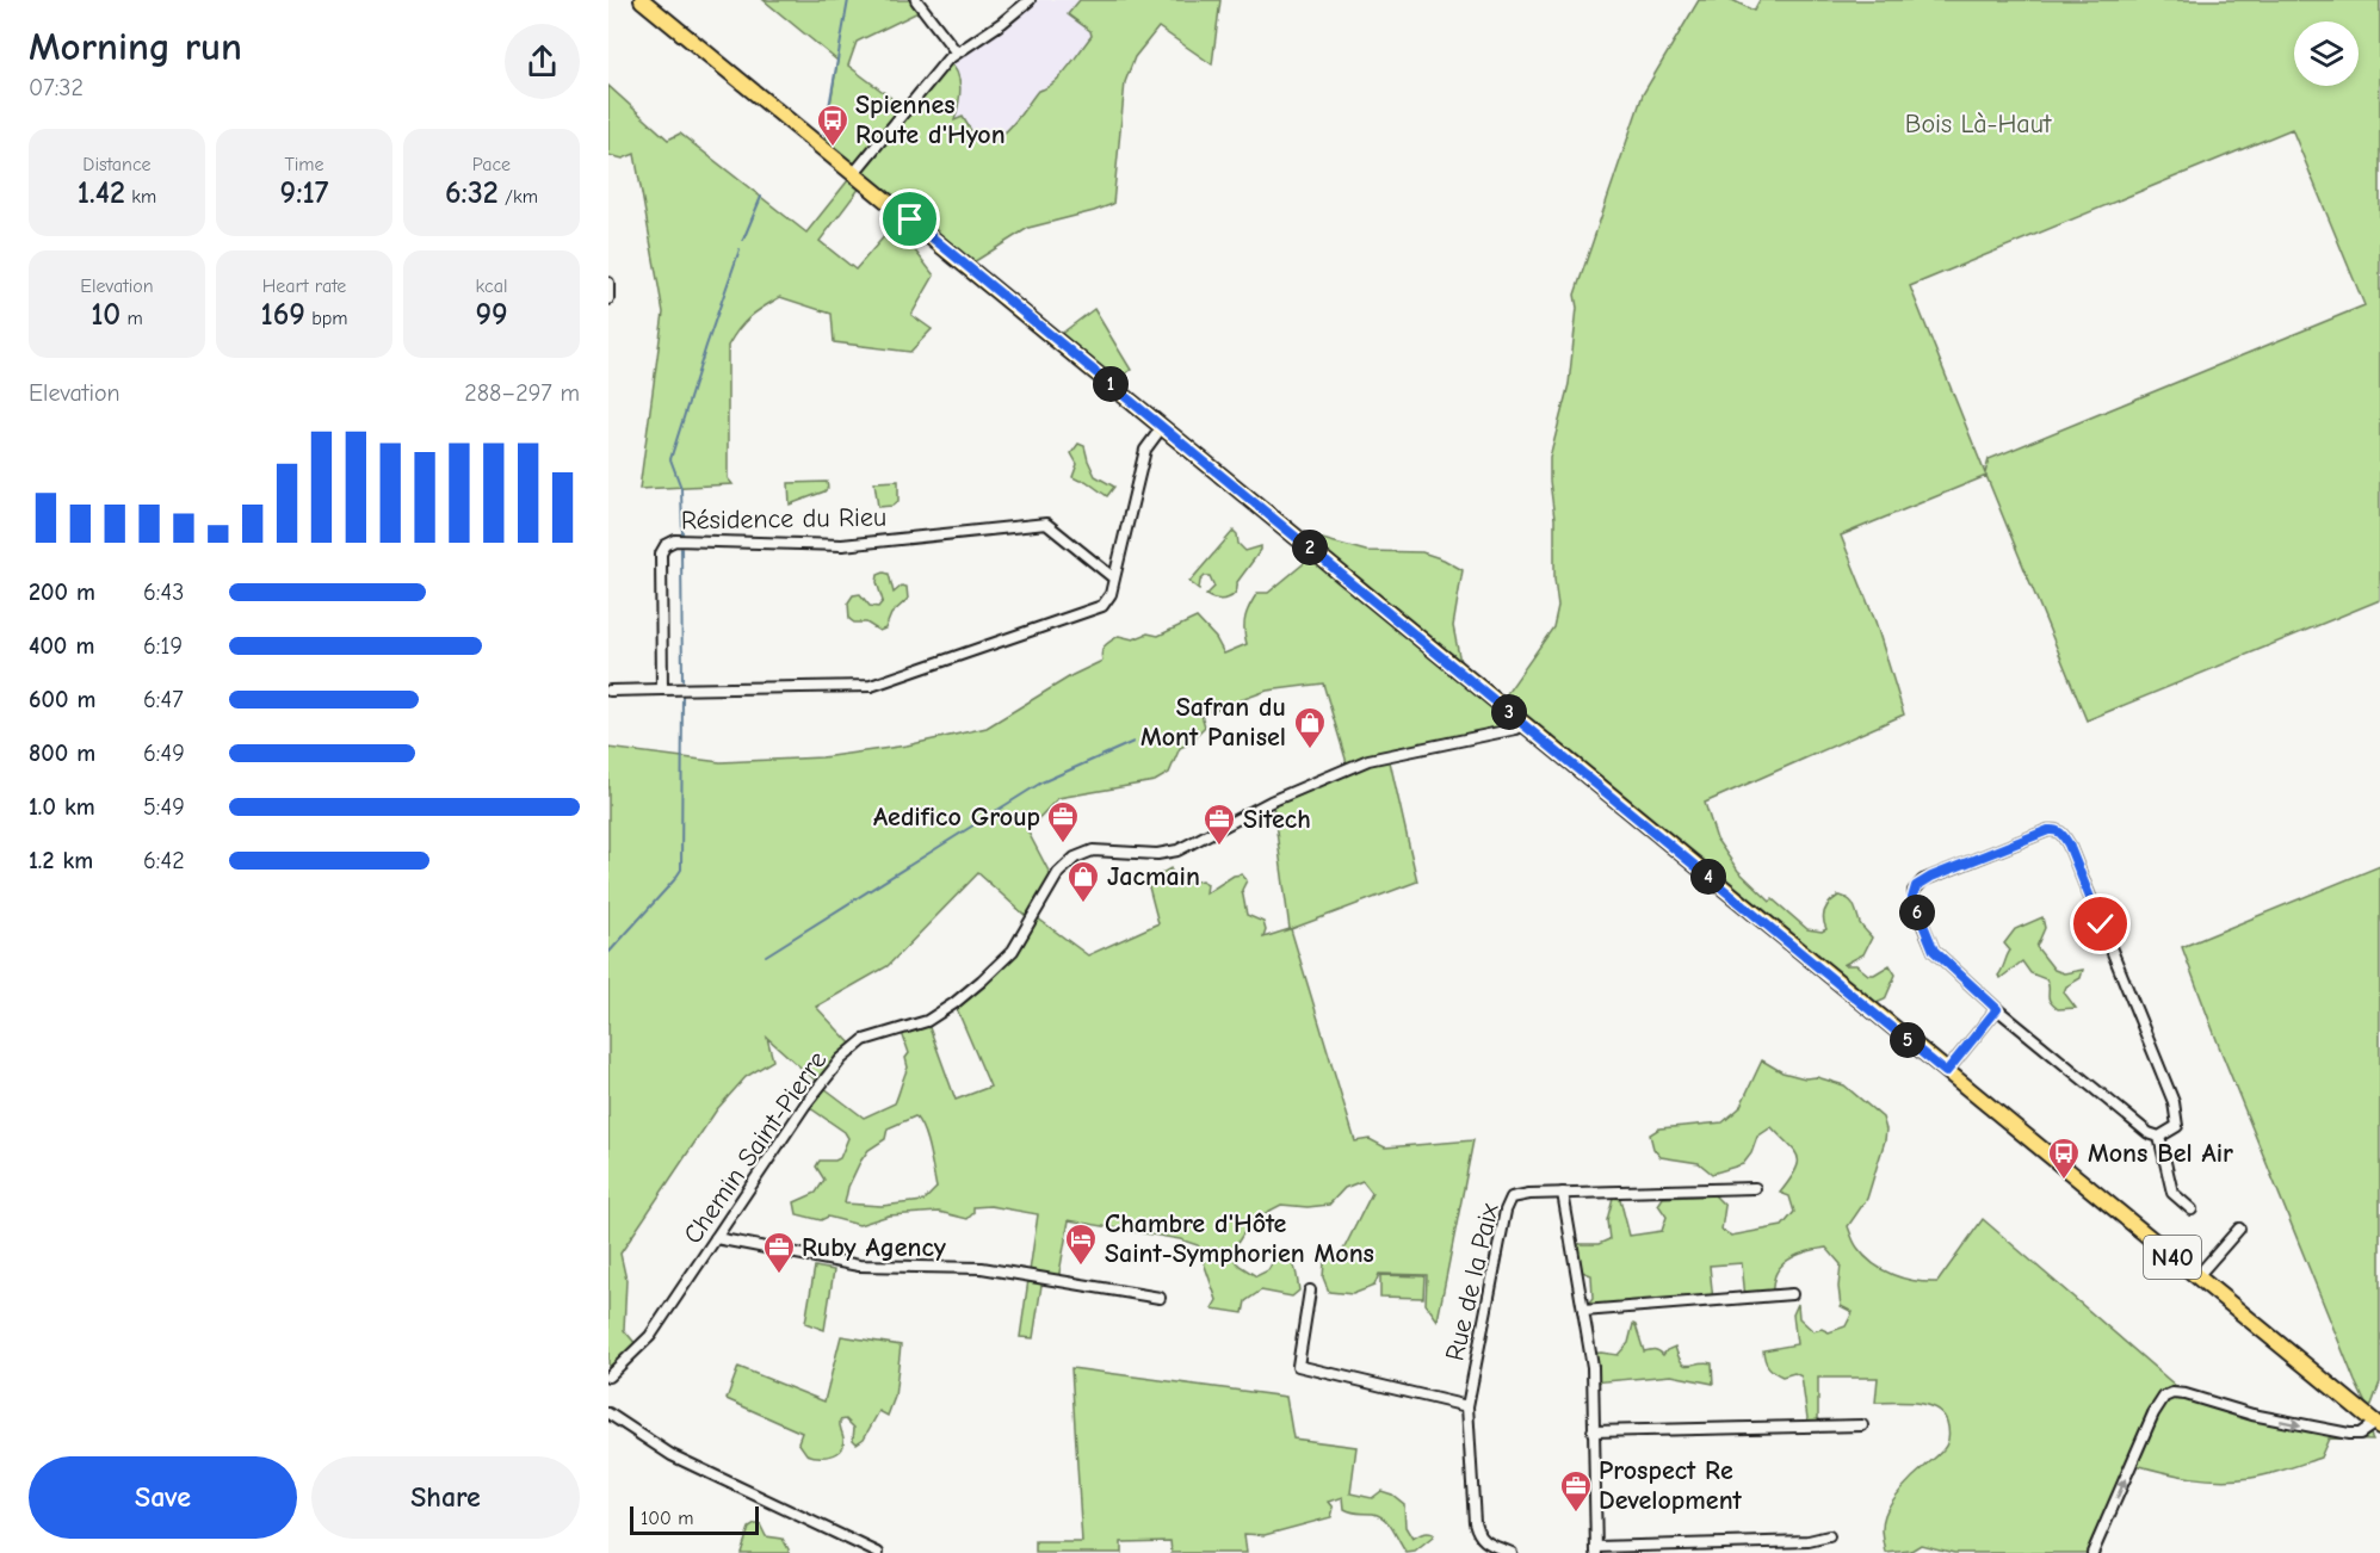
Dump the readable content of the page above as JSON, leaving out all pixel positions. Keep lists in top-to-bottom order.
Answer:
{
  "streets": {
    "main road": ["N40"],
    "street": ["Résidence du Rieu", "Chemin Saint-Pierre", "Rue de la Paix"]
  },
  "crossings": [
    ["Chemin Saint-Pierre", "N40"]
  ],
  "parks": ["Bois Là-Haut"],
  "places": {
    "bus stop": ["Spiennes Route d'Hyon", "Mons Bel Air"],
    "shop": ["Safran du Mont Panisel", "Jacmain"],
    "office": [
      "Aedifico Group",
      "Sitech",
      "Ruby Agency",
      "Prospect Re Development"
    ],
    "hotel": ["Chambre d'Hôte Saint-Symphorien Mons"]
  },
  "scale_bar": "100 m",
  "page": {
    "heading": ["Morning run", "07:32"],
    "stats": [
      ["Distance", "1.42 km"],
      ["Time", "9:17"],
      ["Pace", "6:32 /km"],
      ["Elevation", "10 m"],
      ["Heart rate", "169 bpm"],
      ["kcal", "99"]
    ],
    "chart": ["Elevation", "288–297 m"],
    "pins": [
      "1",
      "2",
      "3",
      "4",
      "6",
      "5"
    ],
    "list": [
      {
        "name": "200 m",
        "note": "6:43"
      },
      {
        "name": "400 m",
        "note": "6:19"
      },
      {
        "name": "600 m",
        "note": "6:47"
      },
      {
        "name": "800 m",
        "note": "6:49"
      },
      {
        "name": "1.0 km",
        "note": "5:49"
      },
      {
        "name": "1.2 km",
        "note": "6:42"
      }
    ],
    "buttons": ["Save", "Share"],
    "scale": "100 m"
  }
}
